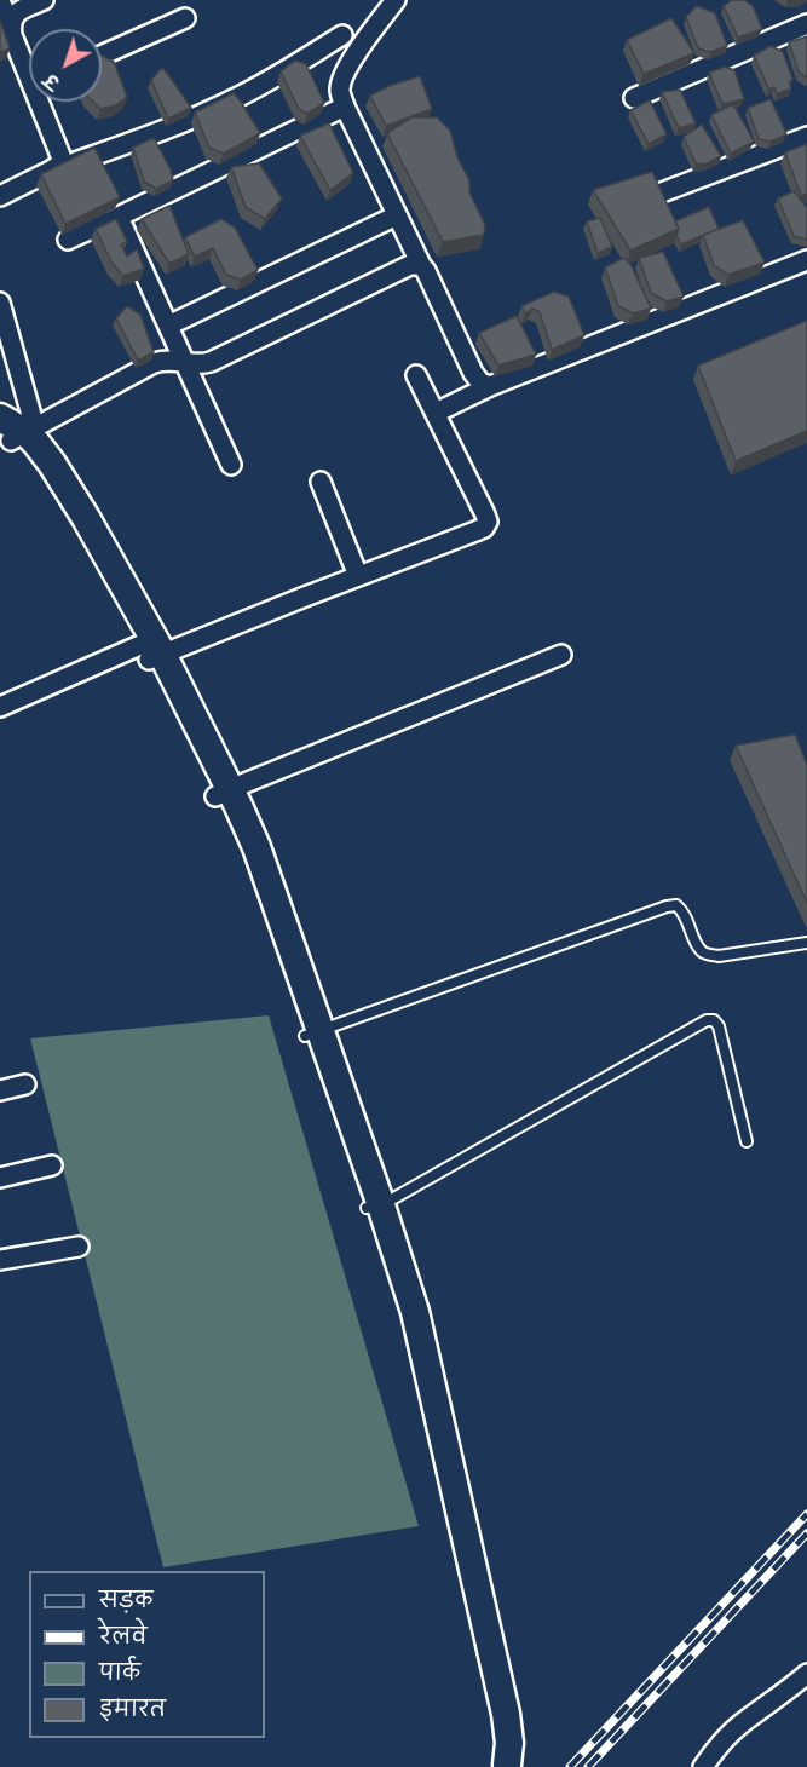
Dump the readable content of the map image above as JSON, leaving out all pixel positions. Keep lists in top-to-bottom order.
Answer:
{
  "legend": [
    "सड़क",
    "रेलवे",
    "पार्क",
    "इमारत"
  ],
  "north": "bottom left"
}
